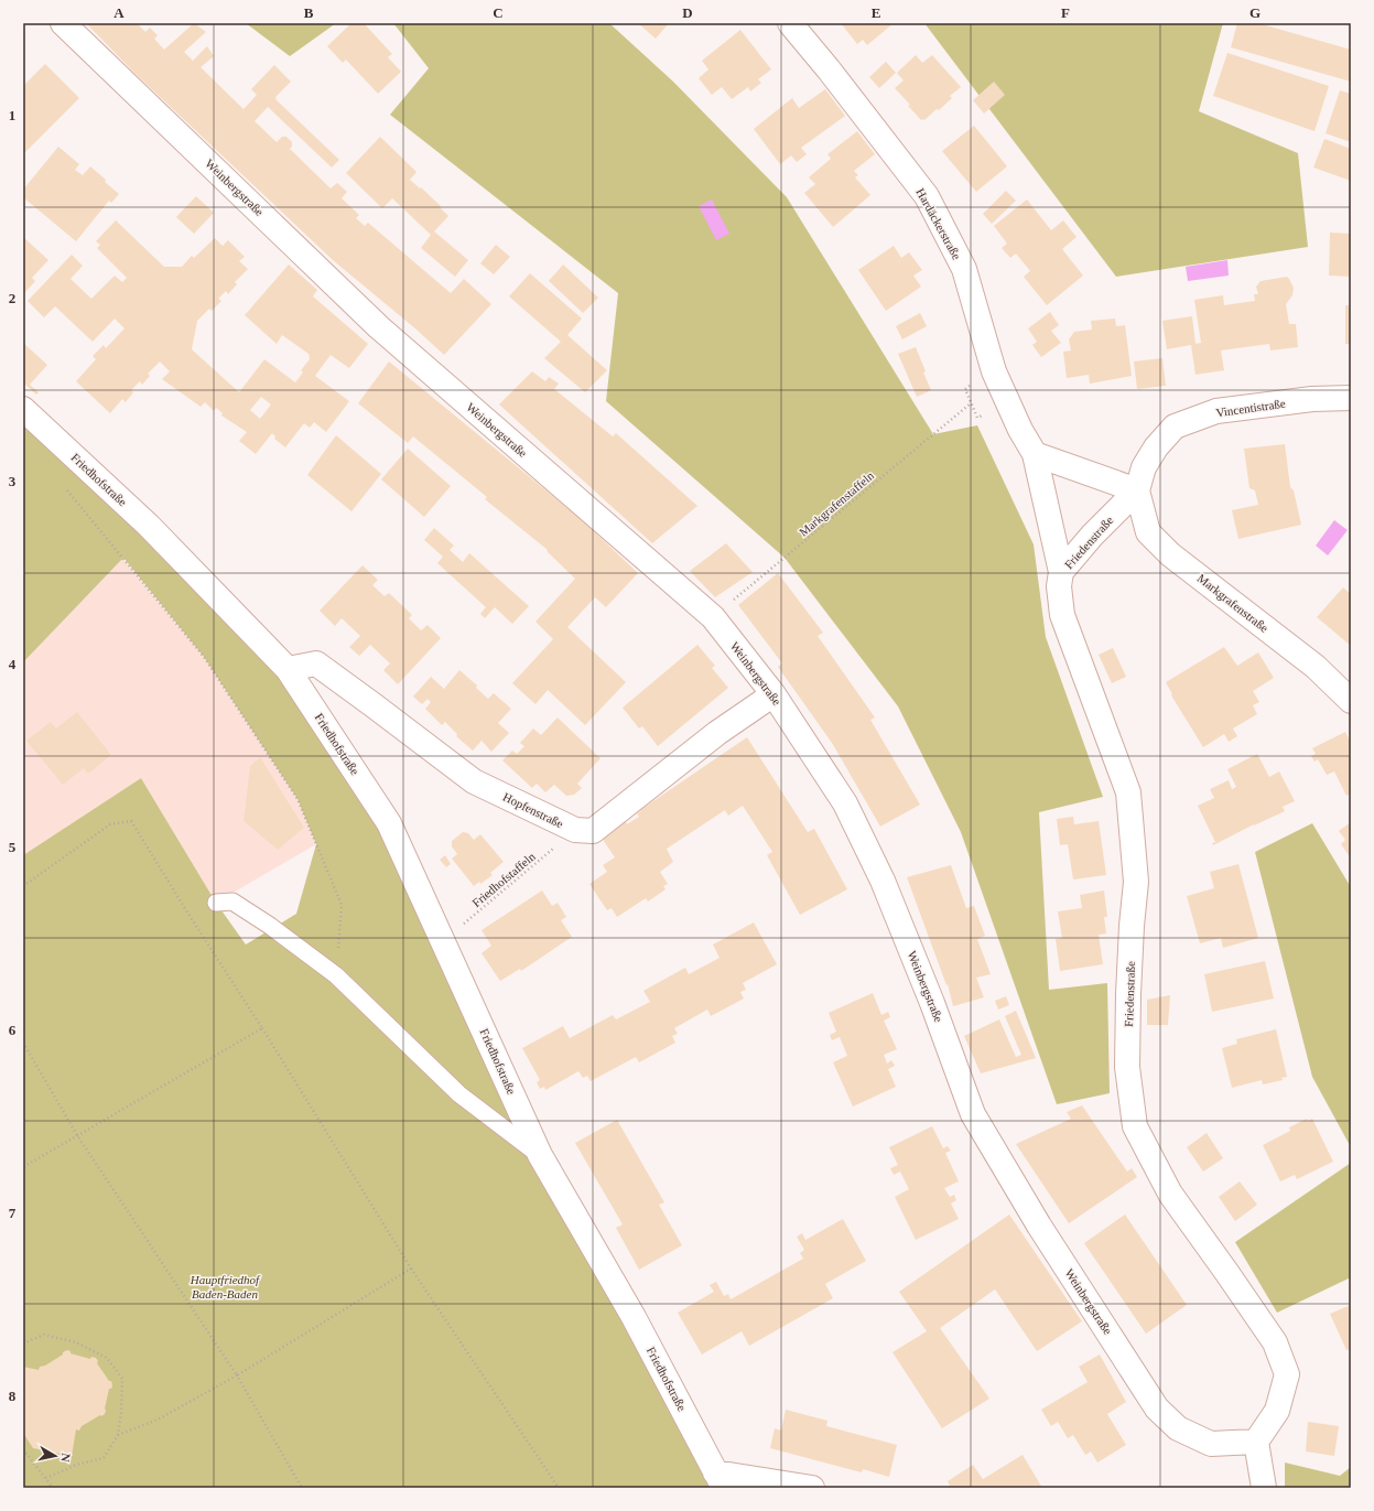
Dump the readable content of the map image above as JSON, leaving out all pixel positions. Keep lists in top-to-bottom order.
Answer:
{
  "streets": {
    "street": [
      "Weinbergstraße",
      "Hardäckerstraße",
      "Vincentistraße",
      "Friedhofstraße",
      "Friedenstraße",
      "Markgrafenstraße",
      "Hopfenstraße"
    ],
    "path": ["Markgrafenstaffeln", "Friedhofstaffeln"]
  },
  "crossings": [
    ["Weinbergstraße", "Markgrafenstaffeln"],
    ["Weinbergstraße", "Friedenstraße"],
    ["Weinbergstraße", "Hopfenstraße"],
    ["Hardäckerstraße", "Friedenstraße"],
    ["Vincentistraße", "Friedenstraße"],
    ["Vincentistraße", "Markgrafenstraße"],
    ["Friedhofstraße", "Hopfenstraße"],
    ["Friedhofstraße", "Friedhofstaffeln"],
    ["Friedenstraße", "Markgrafenstraße"],
    ["Hopfenstraße", "Friedhofstaffeln"]
  ],
  "parks": ["Hauptfriedhof Baden-Baden"],
  "north": "right",
  "grid": {
    "columns": [
      "A",
      "B",
      "C",
      "D",
      "E",
      "F",
      "G"
    ],
    "rows": [
      "1",
      "2",
      "3",
      "4",
      "5",
      "6",
      "7",
      "8"
    ]
  }
}
